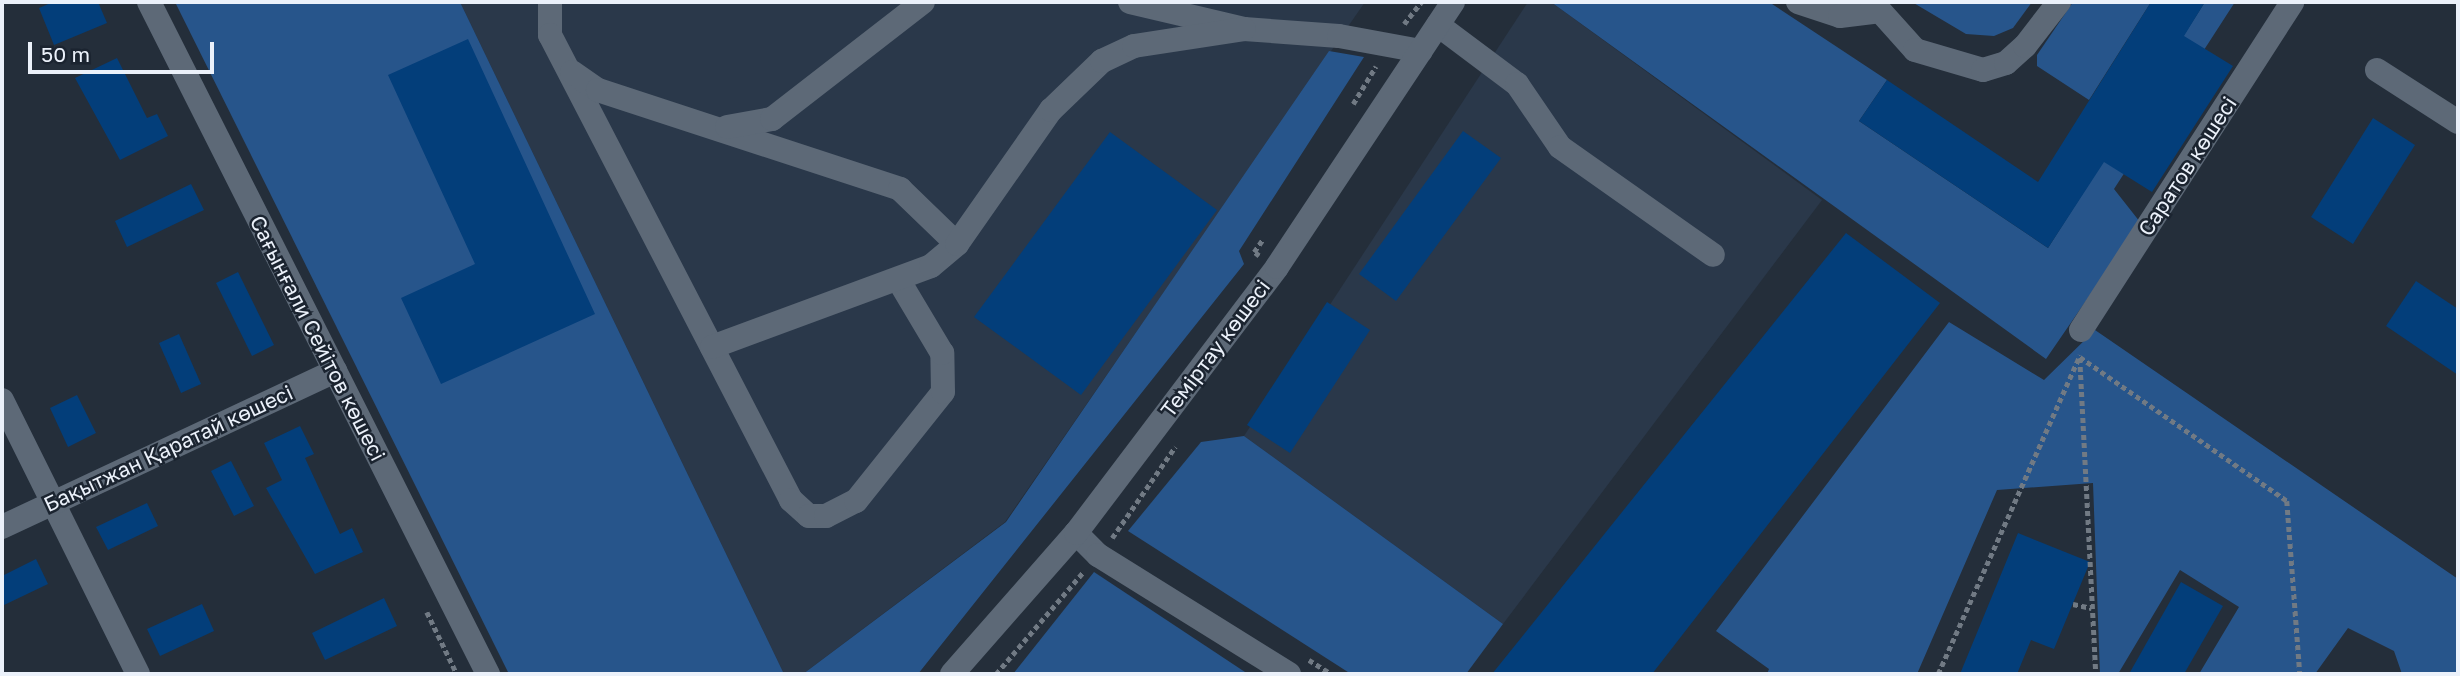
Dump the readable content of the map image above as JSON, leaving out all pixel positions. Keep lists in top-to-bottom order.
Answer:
{
  "streets": {
    "street": [
      "Саратов көшесі",
      "Сағынғали Сейітов көшесі",
      "Теміртау көшесі",
      "Бақытжан Қаратай көшесі"
    ]
  },
  "crossings": [
    ["Сағынғали Сейітов көшесі", "Бақытжан Қаратай көшесі"]
  ],
  "scale_bar": "50 m"
}
